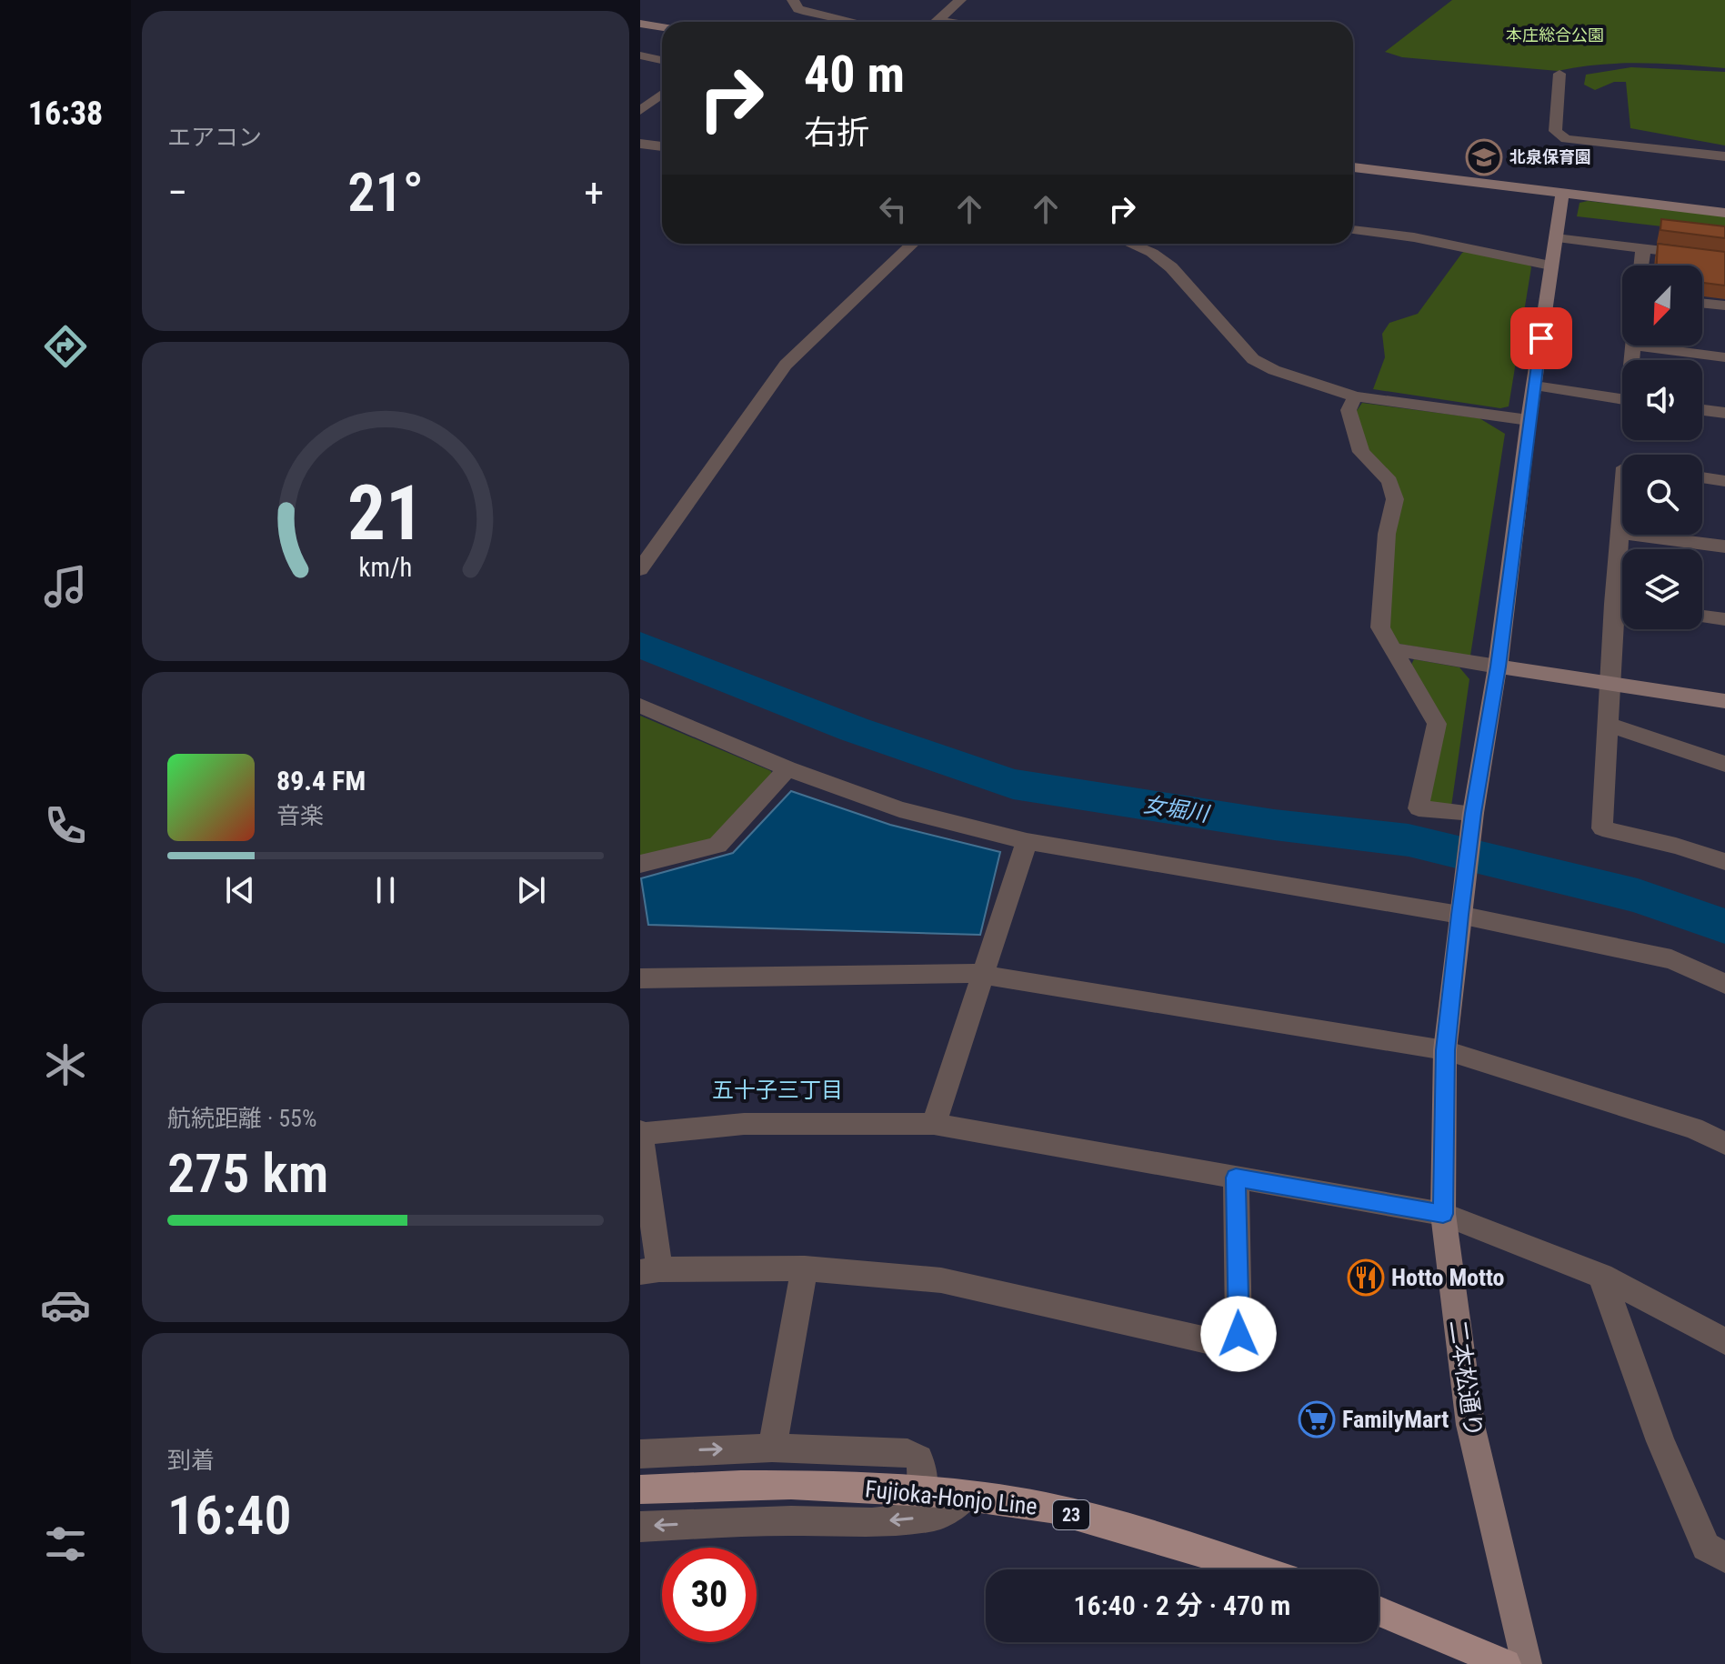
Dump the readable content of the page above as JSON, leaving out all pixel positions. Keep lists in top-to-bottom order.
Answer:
{
  "streets": {
    "main road": ["Fujioka-Honjo Line", "23"],
    "street": ["二本松通り"]
  },
  "districts": ["五十子三丁目"],
  "water": ["女堀川"],
  "parks": ["本庄総合公園"],
  "places": {
    "school or university": ["北泉保育園"],
    "restaurant": ["Hotto Motto"],
    "supermarket": ["FamilyMart"]
  },
  "north": "bottom left",
  "page": {
    "tabs": "16:38",
    "tile": [
      "エアコン",
      ["航続距離 · 55%", "275 km"],
      ["到着", "16:40"]
    ],
    "turn": ["40 m", "右折"],
    "heat": ["−", "21°", "+"],
    "song": ["89.4 FM", "音楽"],
    "limit": "30",
    "trip": "16:40 · 2 分 · 470 m",
    "gauge": ["21", "km/h"]
  }
}
